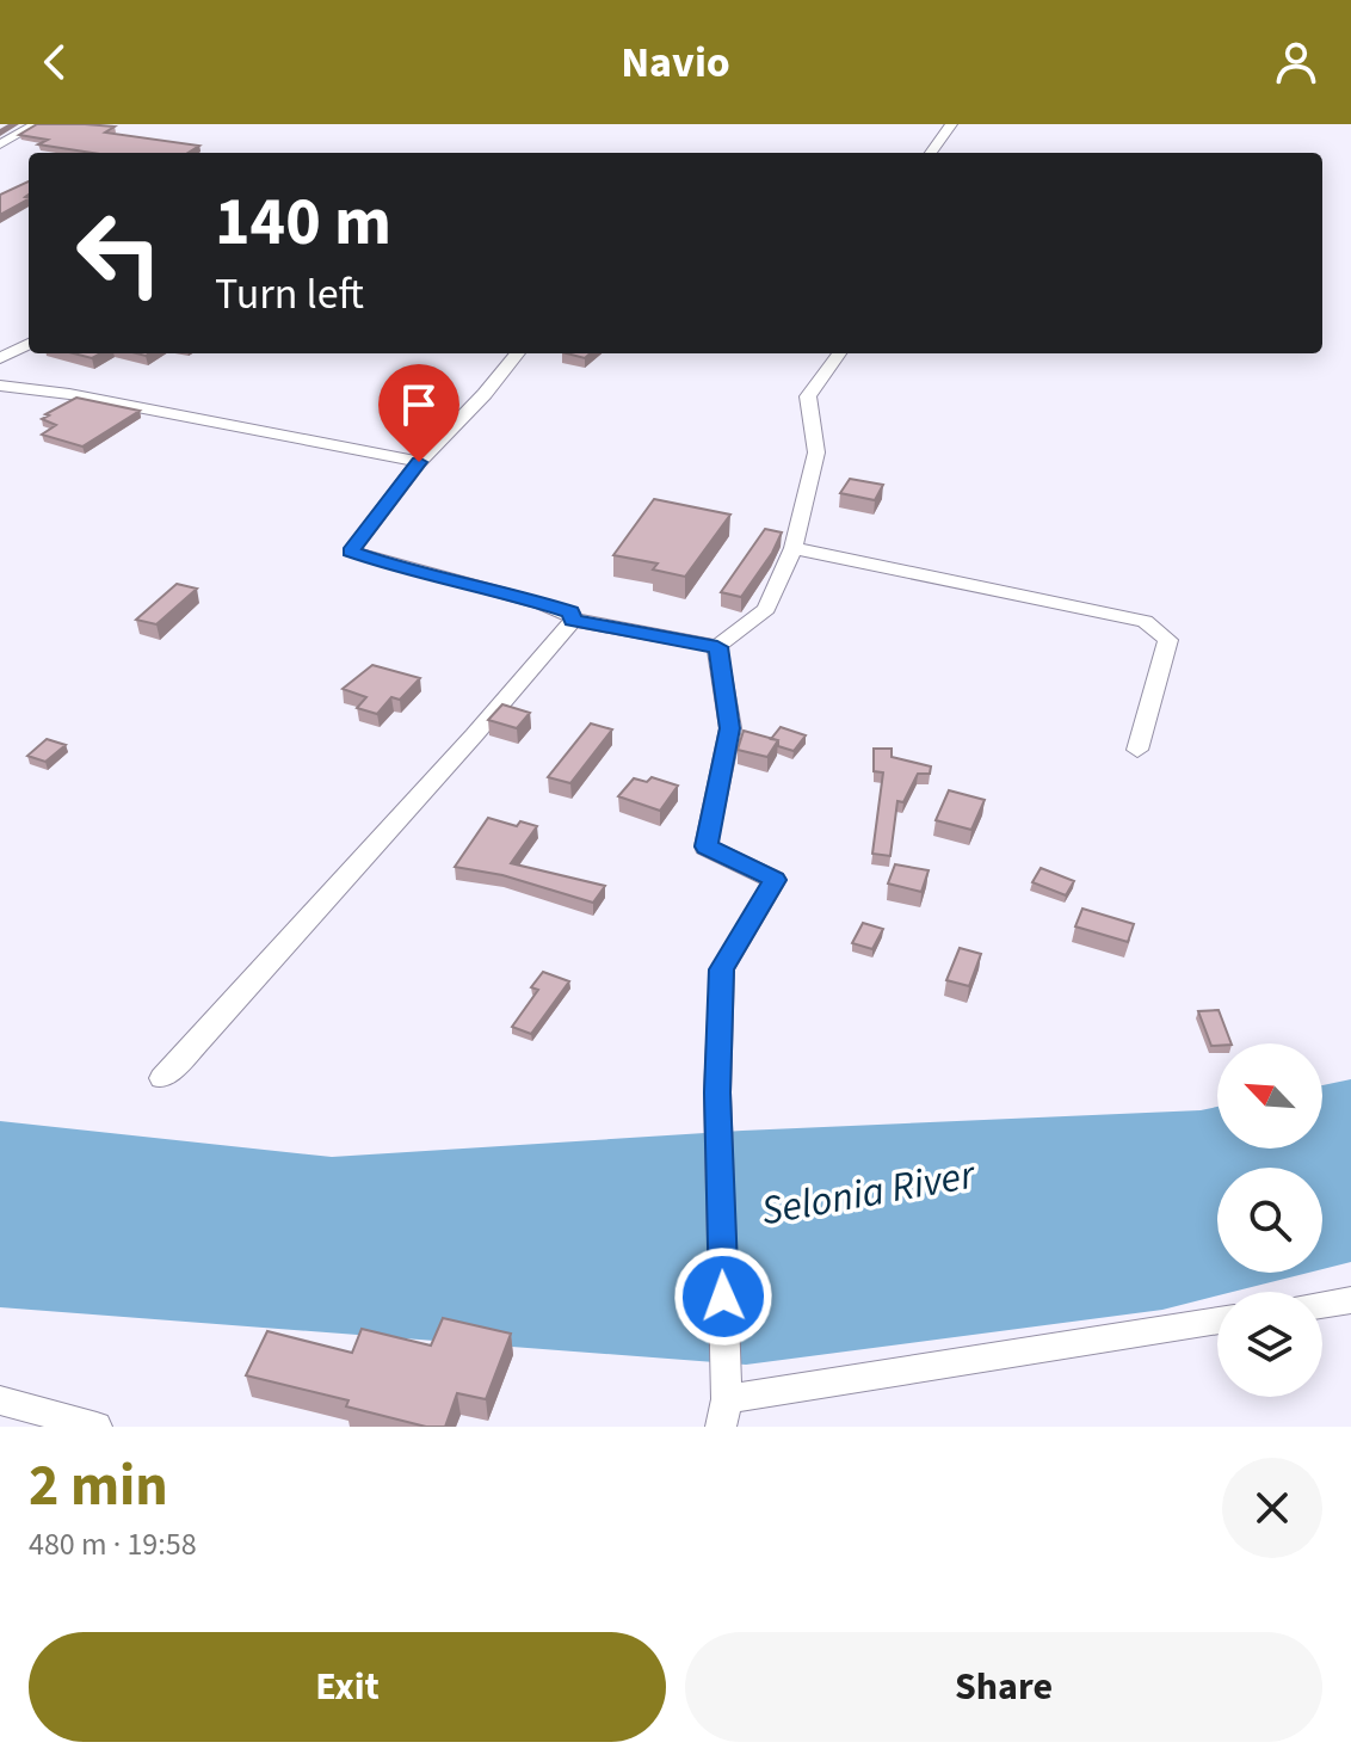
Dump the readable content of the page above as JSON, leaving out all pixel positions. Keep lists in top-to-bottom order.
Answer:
{
  "water": ["Selonia River"],
  "north": "top left",
  "page": {
    "header": "Navio",
    "turn": ["140 m", "Turn left"],
    "heading": ["2 min", "480 m · 19:58"],
    "buttons": ["Exit", "Share"]
  }
}
